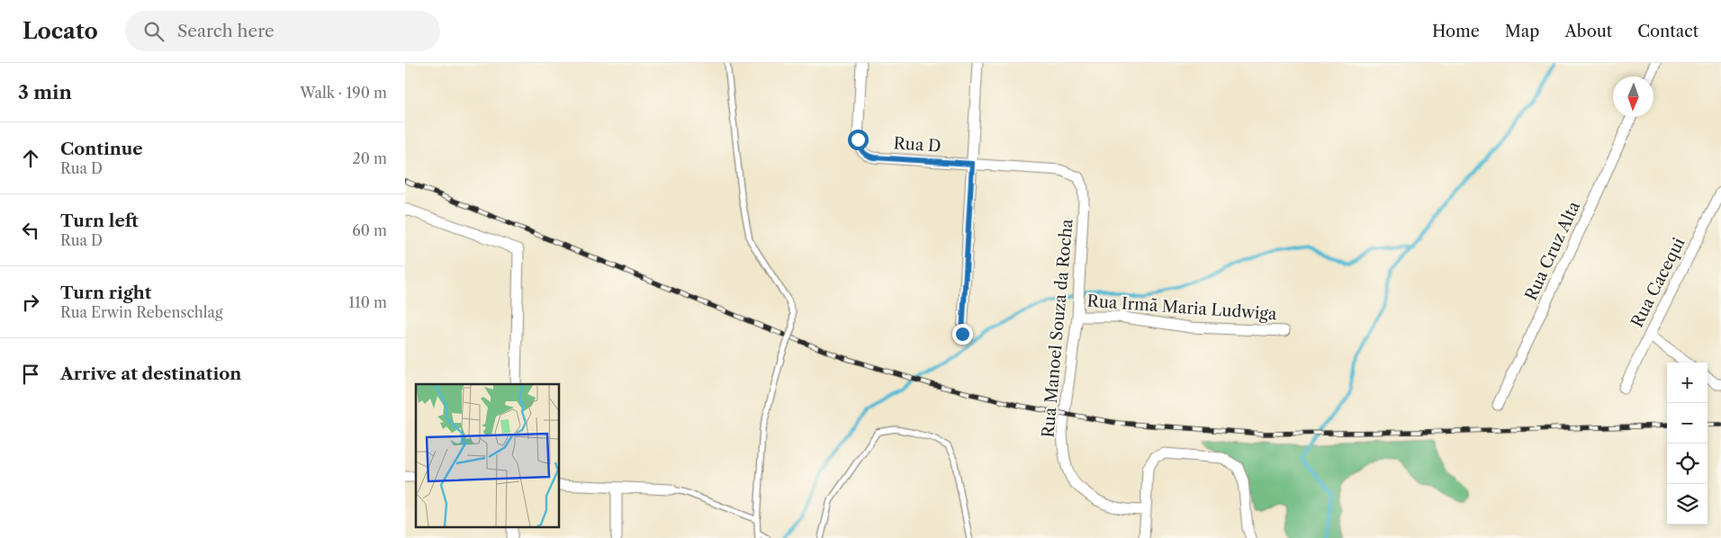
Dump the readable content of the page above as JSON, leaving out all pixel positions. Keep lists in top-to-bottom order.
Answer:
{
  "streets": {
    "street": [
      "Rua D",
      "Rua Cruz Alta",
      "Rua Cacequi",
      "Rua Irmã Maria Ludwiga",
      "Rua Manoel Souza da Rocha"
    ]
  },
  "crossings": [
    ["Rua D", "Rua Manoel Souza da Rocha"],
    ["Rua Irmã Maria Ludwiga", "Rua Manoel Souza da Rocha"]
  ],
  "north": "bottom",
  "page": {
    "header": "Locato",
    "search": "Search here",
    "nav": [
      "Home",
      "Map",
      "About",
      "Contact"
    ],
    "heading": ["3 min", "Walk · 190 m"],
    "list": [
      ["Continue", "Rua D", "20 m"],
      ["Turn left", "Rua D", "60 m"],
      ["Turn right", "Rua Erwin Rebenschlag", "110 m"],
      "Arrive at destination"
    ],
    "map_buttons": ["+", "−"]
  }
}
